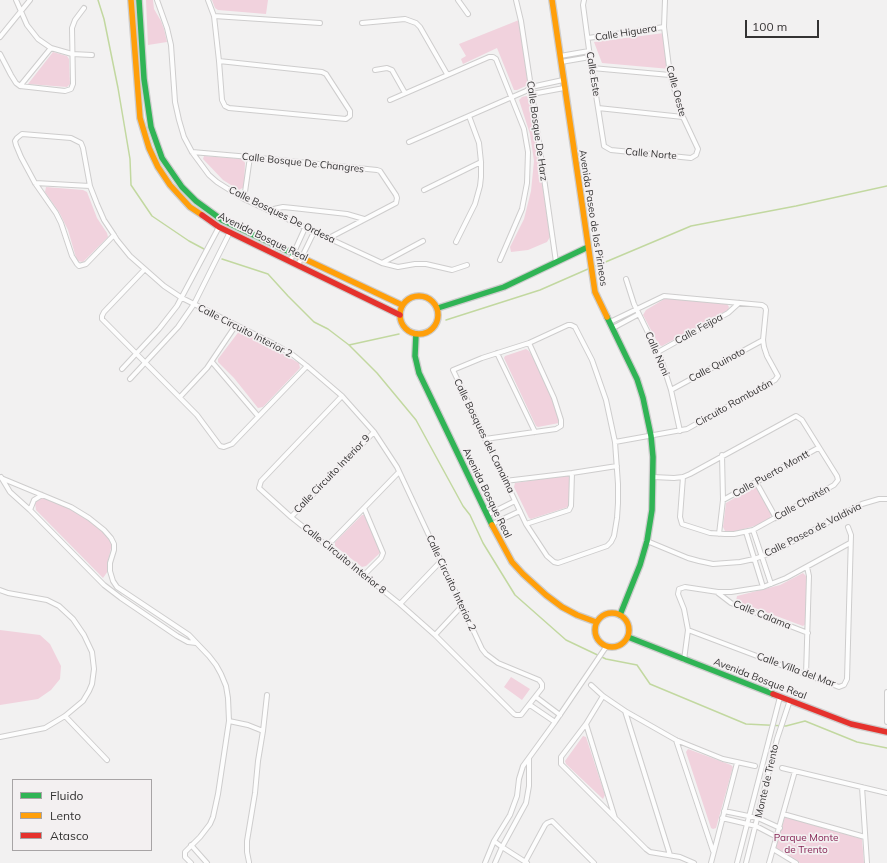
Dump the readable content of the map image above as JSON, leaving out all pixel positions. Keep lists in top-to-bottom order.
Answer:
{
  "streets": {
    "street": [
      "Calle Higuera",
      "Calle Este",
      "Calle Oeste",
      "Calle Bosque De Harz",
      "Calle Norte",
      "Calle Bosque De Changres",
      "Calle Bosques De Ordesa",
      "Avenida Paseo de los Pirineos",
      "Avenida Bosque Real",
      "Calle Feijoa",
      "Calle Circuito Interior 2",
      "Calle Noni",
      "Calle Quinoto",
      "Circuito Rambután",
      "Calle Bosques del Canaima",
      "Calle Circuito Interior 9",
      "Calle Puerto Montt",
      "Calle Chaitén",
      "Calle Paseo de Valdivia",
      "Calle Circuito Interior 8",
      "Calle Calama",
      "Calle Villa del Mar",
      "Monte de Trento"
    ]
  },
  "crossings": [
    ["Calle Higuera", "Calle Este"],
    ["Calle Higuera", "Calle Oeste"],
    ["Calle Este", "Calle Norte"],
    ["Calle Oeste", "Calle Norte"],
    ["Calle Bosque De Changres", "Calle Bosques De Ordesa"],
    ["Avenida Paseo de los Pirineos", "Avenida Bosque Real"],
    ["Avenida Paseo de los Pirineos", "Circuito Rambután"],
    ["Avenida Paseo de los Pirineos", "Calle Chaitén"],
    ["Avenida Paseo de los Pirineos", "Calle Paseo de Valdivia"],
    ["Avenida Bosque Real", "Calle Bosques del Canaima"],
    ["Avenida Bosque Real", "Monte de Trento"],
    ["Calle Feijoa", "Calle Noni"],
    ["Calle Feijoa", "Circuito Rambután"],
    ["Calle Circuito Interior 2", "Calle Circuito Interior 9"],
    ["Calle Circuito Interior 2", "Calle Circuito Interior 8"],
    ["Calle Noni", "Calle Quinoto"],
    ["Calle Noni", "Circuito Rambután"],
    ["Calle Quinoto", "Circuito Rambután"],
    ["Circuito Rambután", "Calle Bosques del Canaima"],
    ["Calle Circuito Interior 9", "Calle Circuito Interior 8"],
    ["Calle Puerto Montt", "Calle Chaitén"]
  ],
  "parks": ["Parque Monte de Trento"],
  "legend": ["Fluido", "Lento", "Atasco"],
  "scale_bar": "100 m"
}
